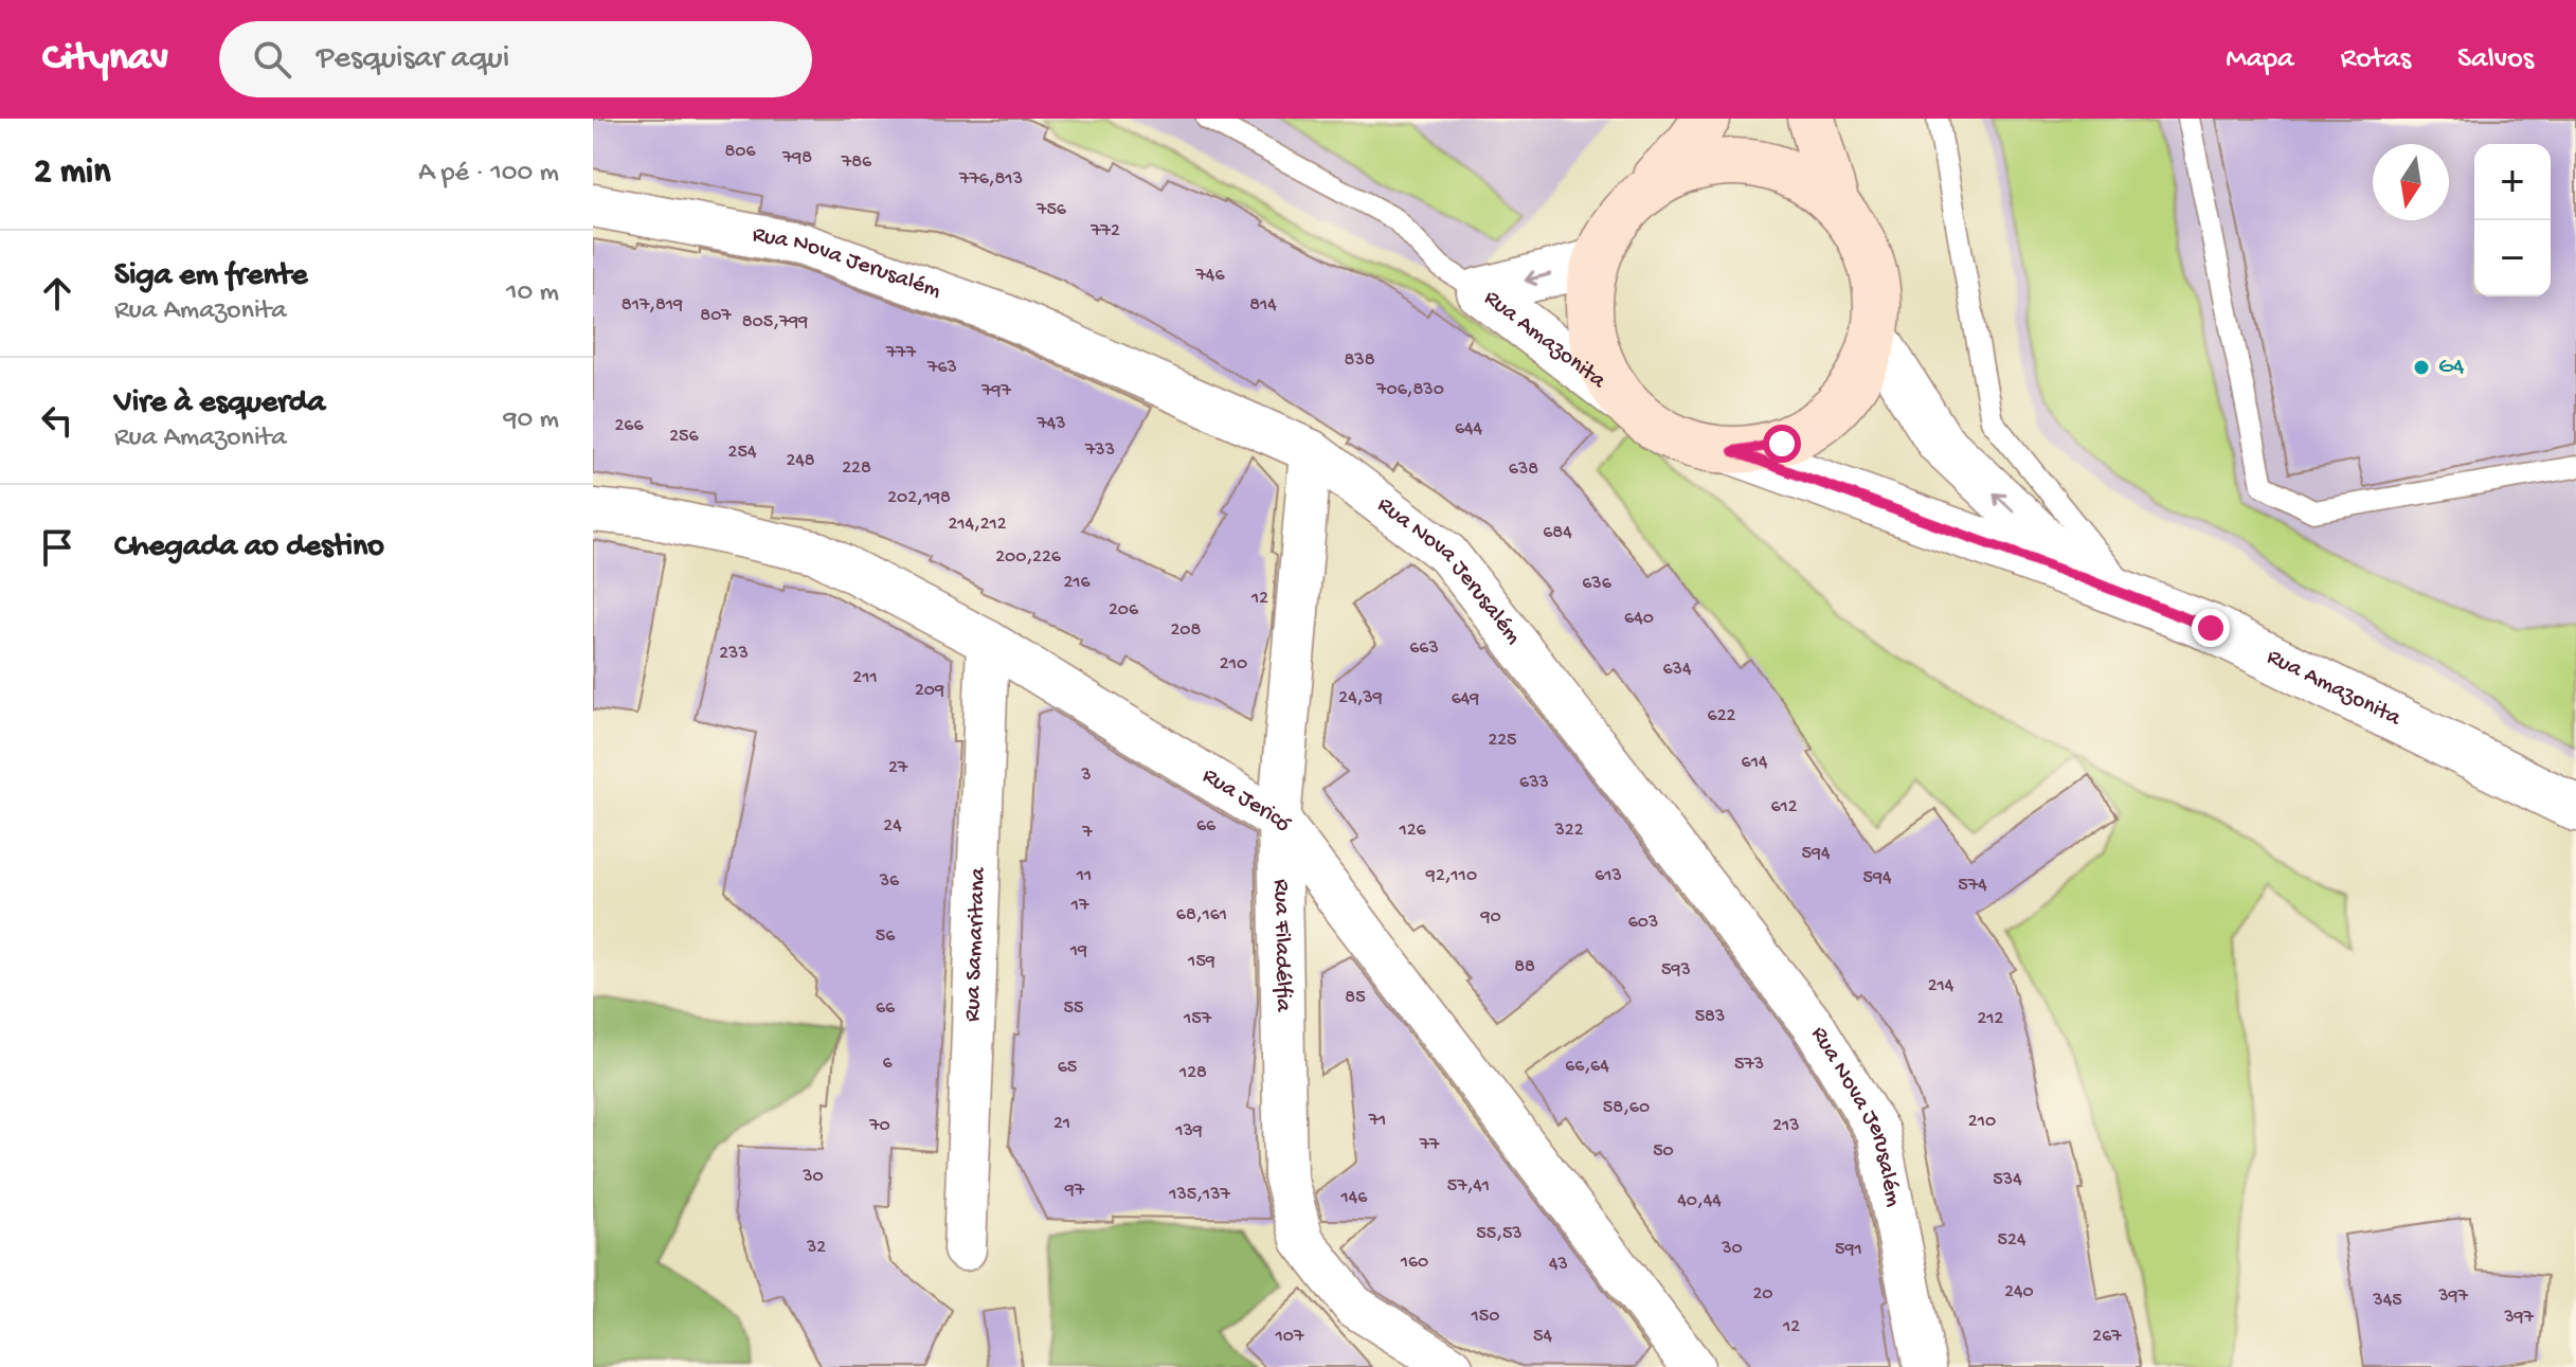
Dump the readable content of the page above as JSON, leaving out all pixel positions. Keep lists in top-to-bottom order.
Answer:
{
  "streets": {
    "main road": ["Rua Amazonita"],
    "street": [
      "Rua Nova Jerusalém",
      "Rua Jericó",
      "Rua Samaritana",
      "Rua Filadélfia"
    ]
  },
  "crossings": [
    ["Rua Nova Jerusalém", "Rua Filadélfia"],
    ["Rua Jericó", "Rua Samaritana"],
    ["Rua Jericó", "Rua Filadélfia"]
  ],
  "places": ["G4"],
  "house_numbers": [
    "806",
    "798",
    "786",
    "776,813",
    "756",
    "772",
    "746",
    "817,819",
    "814",
    "807",
    "805,799",
    "777",
    "838",
    "763",
    "706,830",
    "797",
    "743",
    "266",
    "644",
    "256",
    "733",
    "254",
    "248",
    "228",
    "638",
    "202,198",
    "214,212",
    "684",
    "200,226",
    "216",
    "636",
    "12",
    "206",
    "640",
    "208",
    "663",
    "233",
    "210",
    "634",
    "211",
    "209",
    "24,39",
    "649",
    "622",
    "225",
    "614",
    "27",
    "3",
    "633",
    "612",
    "24",
    "66",
    "126",
    "322",
    "7",
    "594",
    "11",
    "92,110",
    "613",
    "594",
    "36",
    "574",
    "17",
    "68,161",
    "90",
    "603",
    "56",
    "19",
    "159",
    "88",
    "593",
    "214",
    "85",
    "66",
    "55",
    "583",
    "157",
    "212",
    "6",
    "573",
    "66,64",
    "65",
    "128",
    "58,60",
    "71",
    "210",
    "21",
    "70",
    "213",
    "139",
    "77",
    "50",
    "30",
    "534",
    "57,41",
    "97",
    "135,137",
    "146",
    "40,44",
    "55,53",
    "524",
    "32",
    "30",
    "591",
    "160",
    "43",
    "240",
    "20",
    "397",
    "345",
    "150",
    "397",
    "12",
    "107",
    "54",
    "267"
  ],
  "north": "bottom",
  "page": {
    "header": "Citynav",
    "search": "Pesquisar aqui",
    "nav": ["Mapa", "Rotas", "Salvos"],
    "heading": ["2 min", "A pé · 100 m"],
    "map_buttons": ["+", "−"],
    "list": [
      ["Siga em frente", "Rua Amazonita", "10 m"],
      ["Vire à esquerda", "Rua Amazonita", "90 m"],
      "Chegada ao destino"
    ]
  }
}
